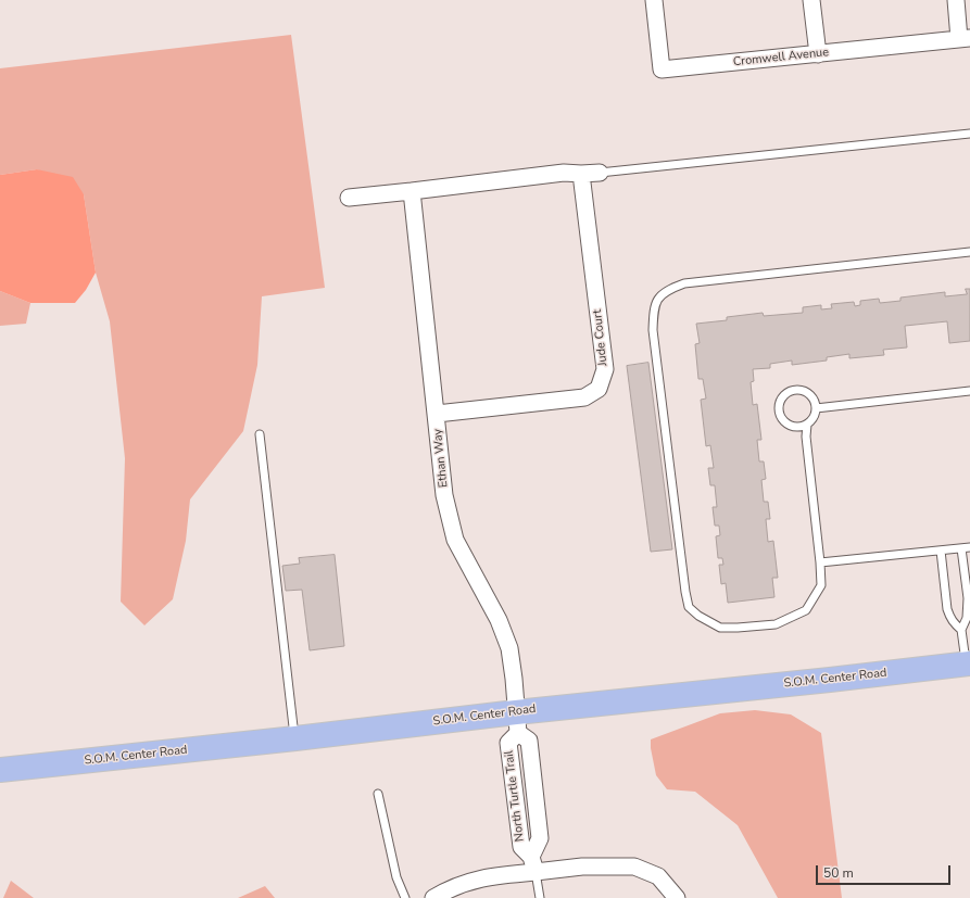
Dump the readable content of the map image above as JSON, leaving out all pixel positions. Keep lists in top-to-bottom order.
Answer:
{
  "streets": {
    "main road": ["S.O.M. Center Road"],
    "street": [
      "Cromwell Avenue",
      "Jude Court",
      "Ethan Way",
      "North Turtle Trail"
    ]
  },
  "crossings": [
    ["Jude Court", "Ethan Way"],
    ["Ethan Way", "S.O.M. Center Road"],
    ["Ethan Way", "North Turtle Trail"],
    ["S.O.M. Center Road", "North Turtle Trail"]
  ],
  "scale_bar": "50 m"
}
